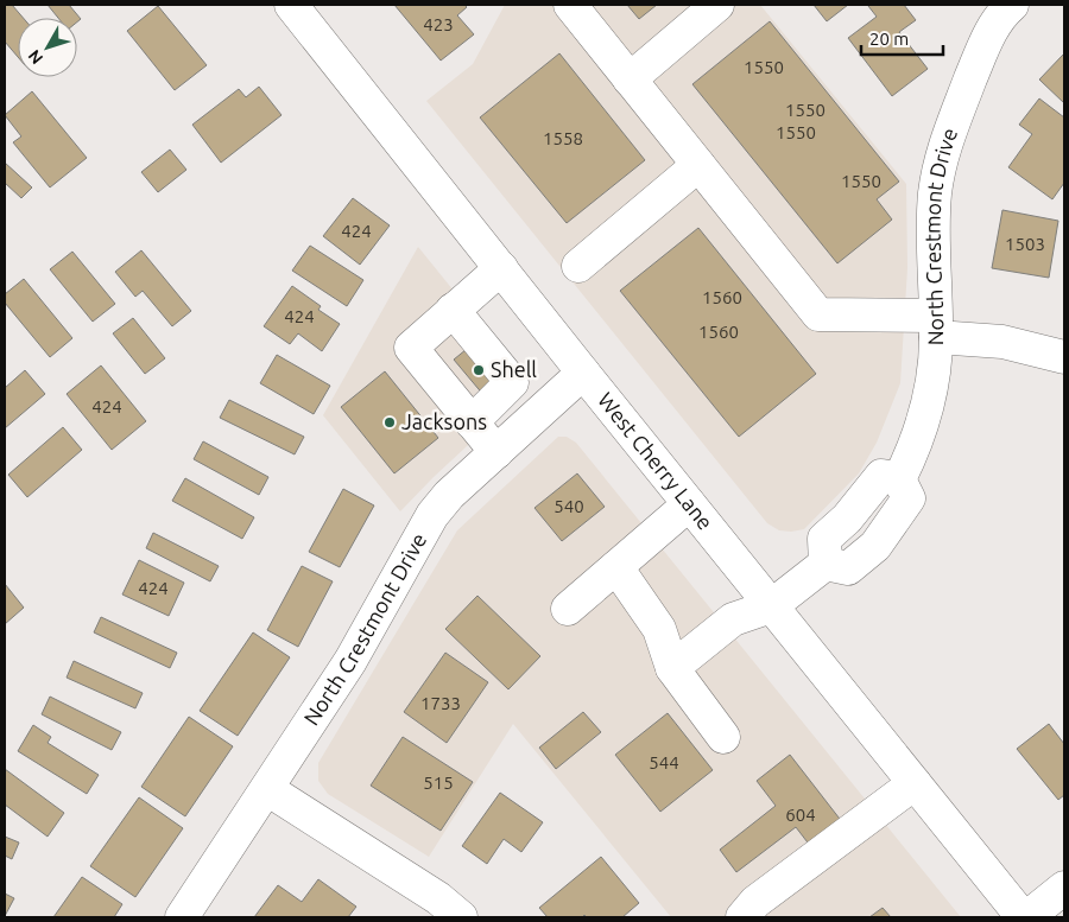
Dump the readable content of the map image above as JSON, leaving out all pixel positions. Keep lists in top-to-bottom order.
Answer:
{
  "streets": {
    "street": ["North Crestmont Drive", "West Cherry Lane"]
  },
  "crossings": [
    ["North Crestmont Drive", "West Cherry Lane"]
  ],
  "places": ["Shell", "Jacksons"],
  "house_numbers": [
    "423",
    "1550",
    "1550",
    "1550",
    "1558",
    "1550",
    "424",
    "1503",
    "1560",
    "424",
    "1560",
    "424",
    "540",
    "424",
    "1733",
    "544",
    "515",
    "604"
  ],
  "scale_bar": "20 m",
  "north": "bottom left"
}
